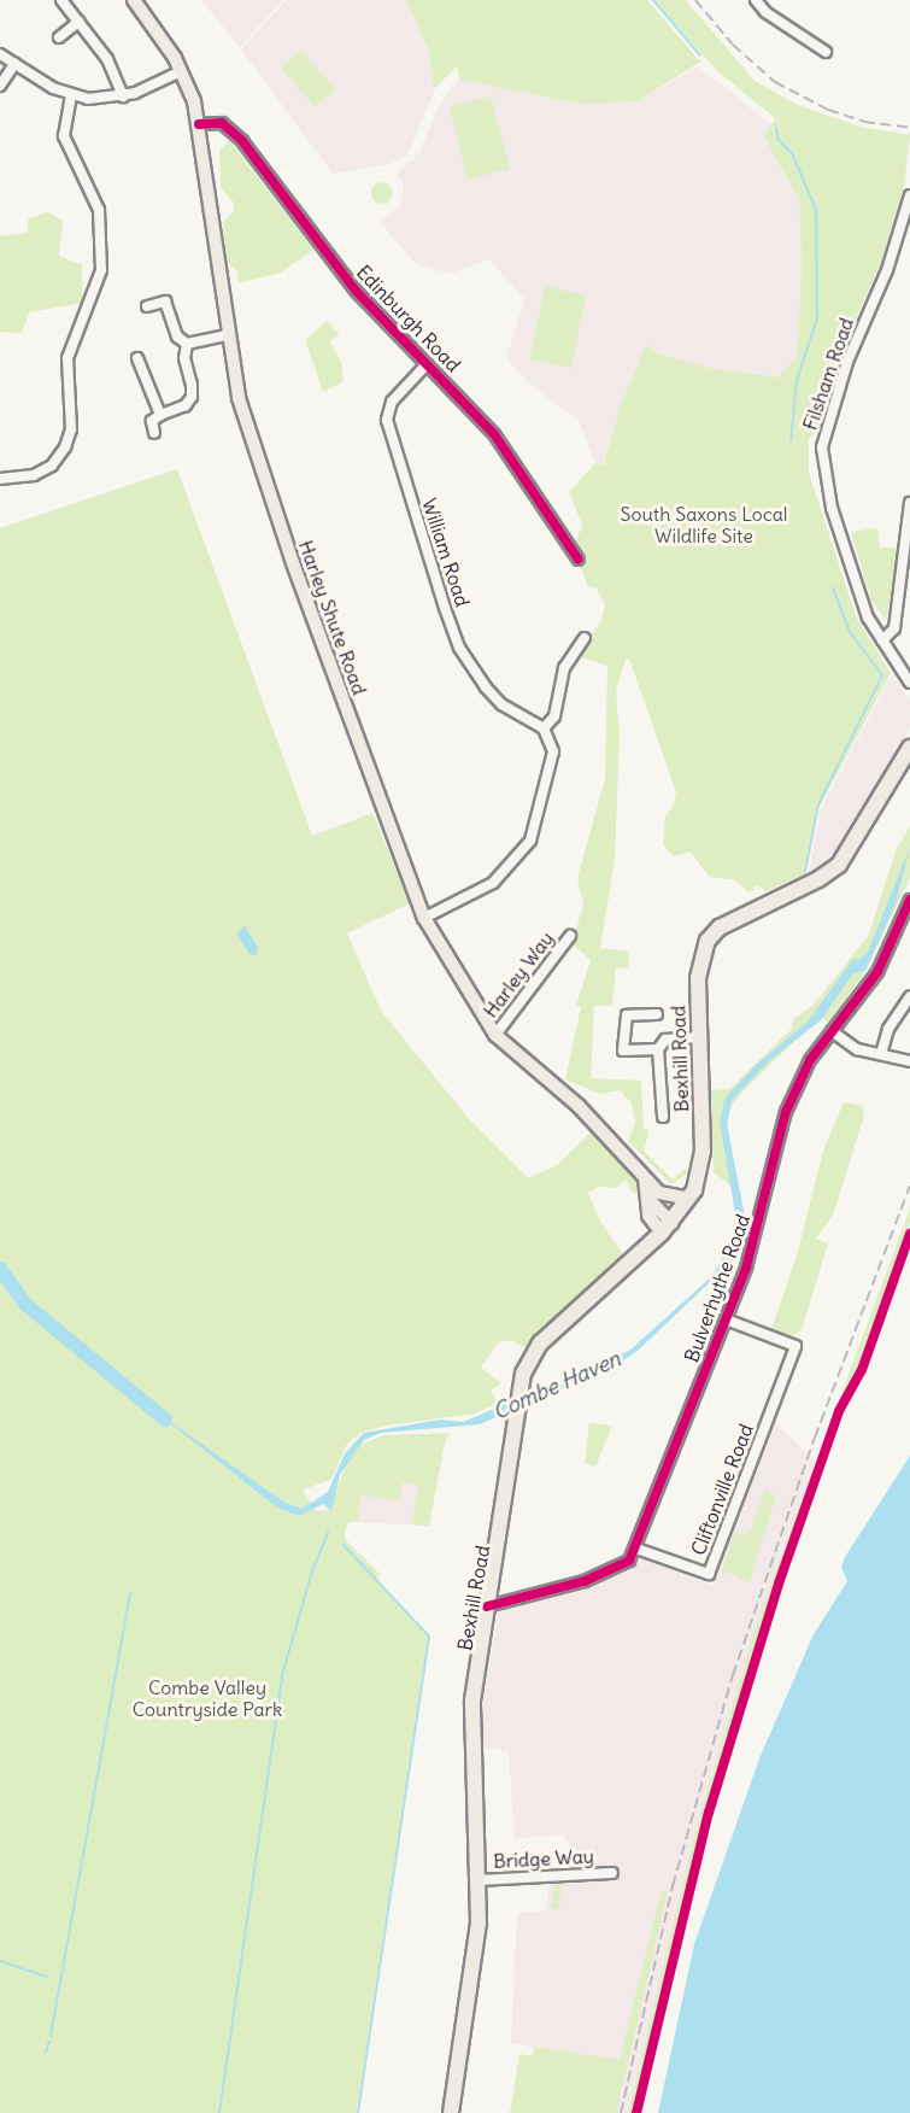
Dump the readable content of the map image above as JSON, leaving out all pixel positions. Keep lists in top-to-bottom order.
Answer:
{
  "streets": {
    "highway": ["Bexhill Road"],
    "main road": ["Harley Shute Road"],
    "street": [
      "Edinburgh Road",
      "Filsham Road",
      "William Road",
      "Harley Way",
      "Bulverhythe Road",
      "Cliftonville Road",
      "Bridge Way"
    ]
  },
  "crossings": [
    ["Edinburgh Road", "William Road"],
    ["Edinburgh Road", "Harley Shute Road"],
    ["Harley Shute Road", "Harley Way"],
    ["Harley Shute Road", "Bexhill Road"],
    ["Bexhill Road", "Bulverhythe Road"],
    ["Bexhill Road", "Bridge Way"],
    ["Bulverhythe Road", "Cliftonville Road"]
  ],
  "water": ["Combe Haven"],
  "parks": ["South Saxons Local Wildlife Site", "Combe Valley Countryside Park"]
}
